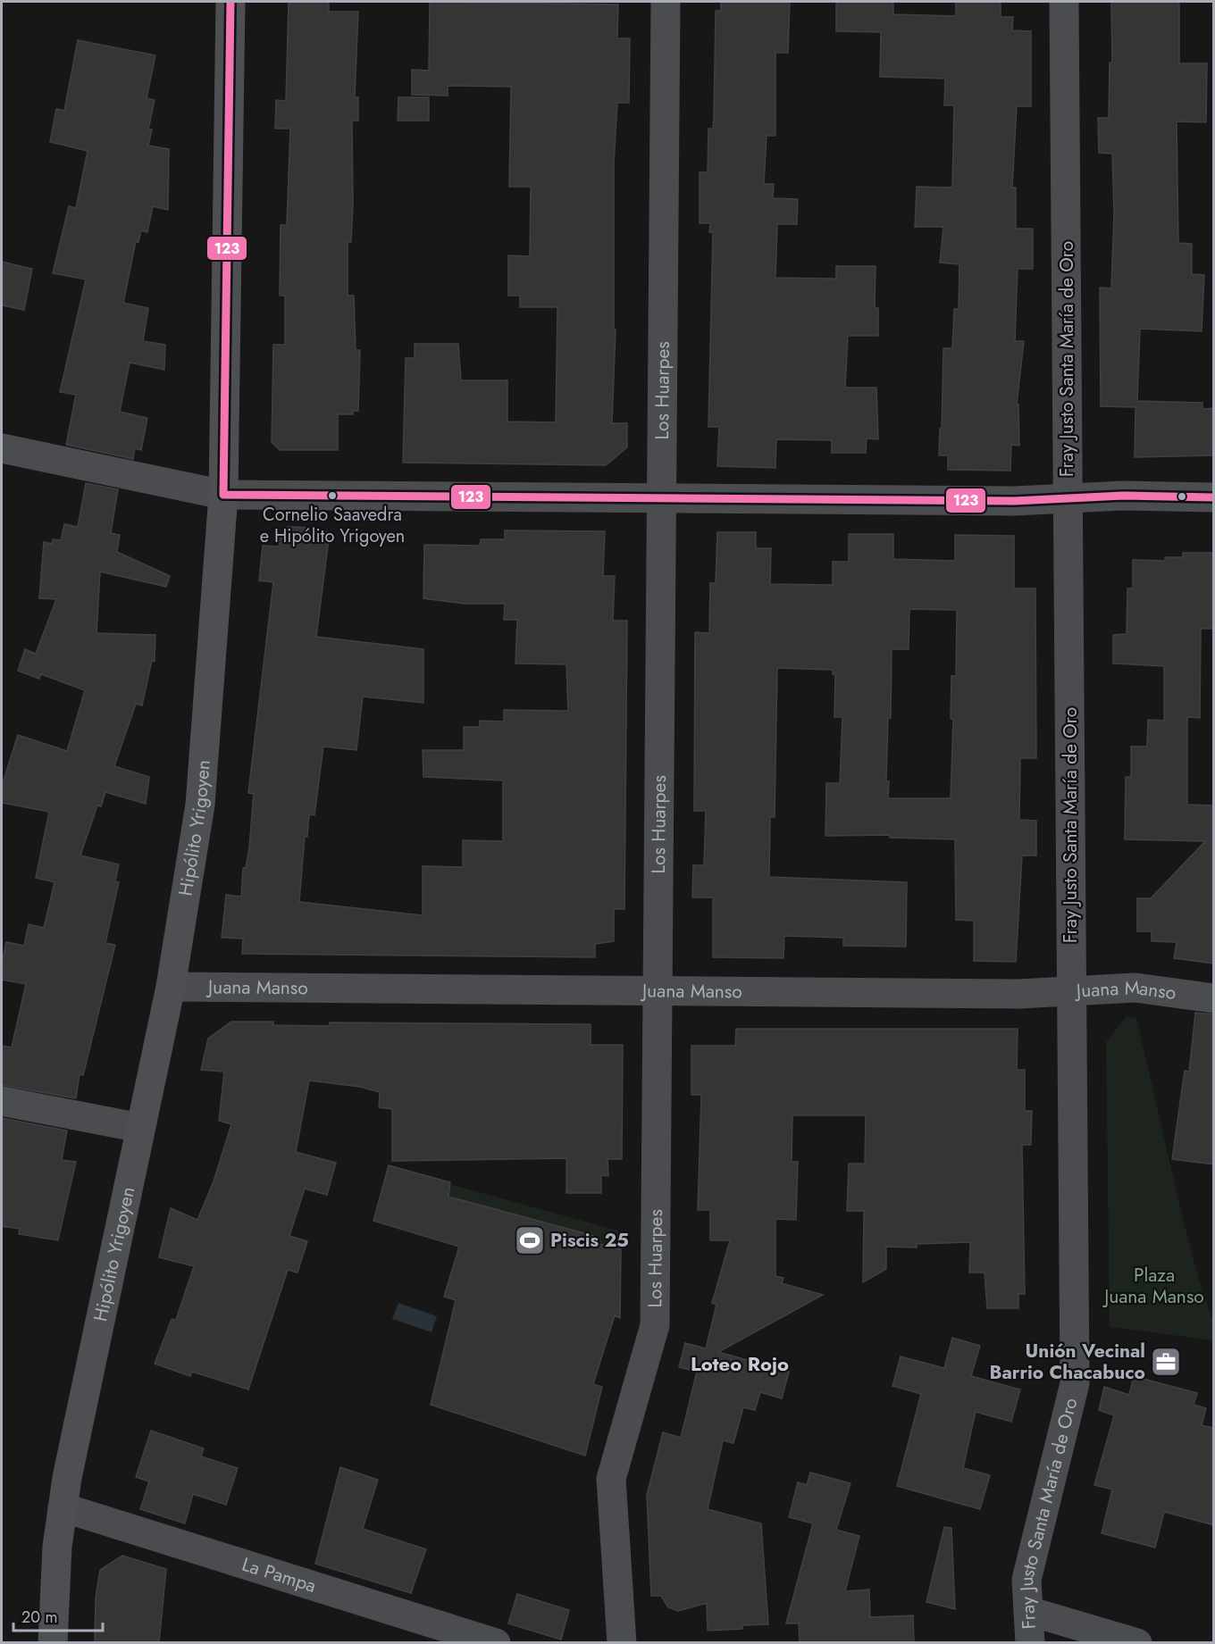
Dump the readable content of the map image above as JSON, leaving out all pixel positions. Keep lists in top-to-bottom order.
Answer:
{
  "streets": {
    "main road": ["Hipólito Yrigoyen"],
    "street": [
      "Fray Justo Santa María de Oro",
      "Los Huarpes",
      "Juana Manso",
      "La Pampa"
    ]
  },
  "crossings": [
    ["Fray Justo Santa María de Oro", "Juana Manso"],
    ["Los Huarpes", "Juana Manso"],
    ["Hipólito Yrigoyen", "Juana Manso"],
    ["Hipólito Yrigoyen", "La Pampa"]
  ],
  "districts": ["Loteo Rojo"],
  "parks": ["Plaza Juana Manso"],
  "places": {
    "other": ["Cornelio Saavedra e Hipólito Yrigoyen"],
    "sports": ["Piscis 25"],
    "office": ["Unión Vecinal Barrio Chacabuco"]
  },
  "lines": ["transit line 123"],
  "scale_bar": "20 m"
}
